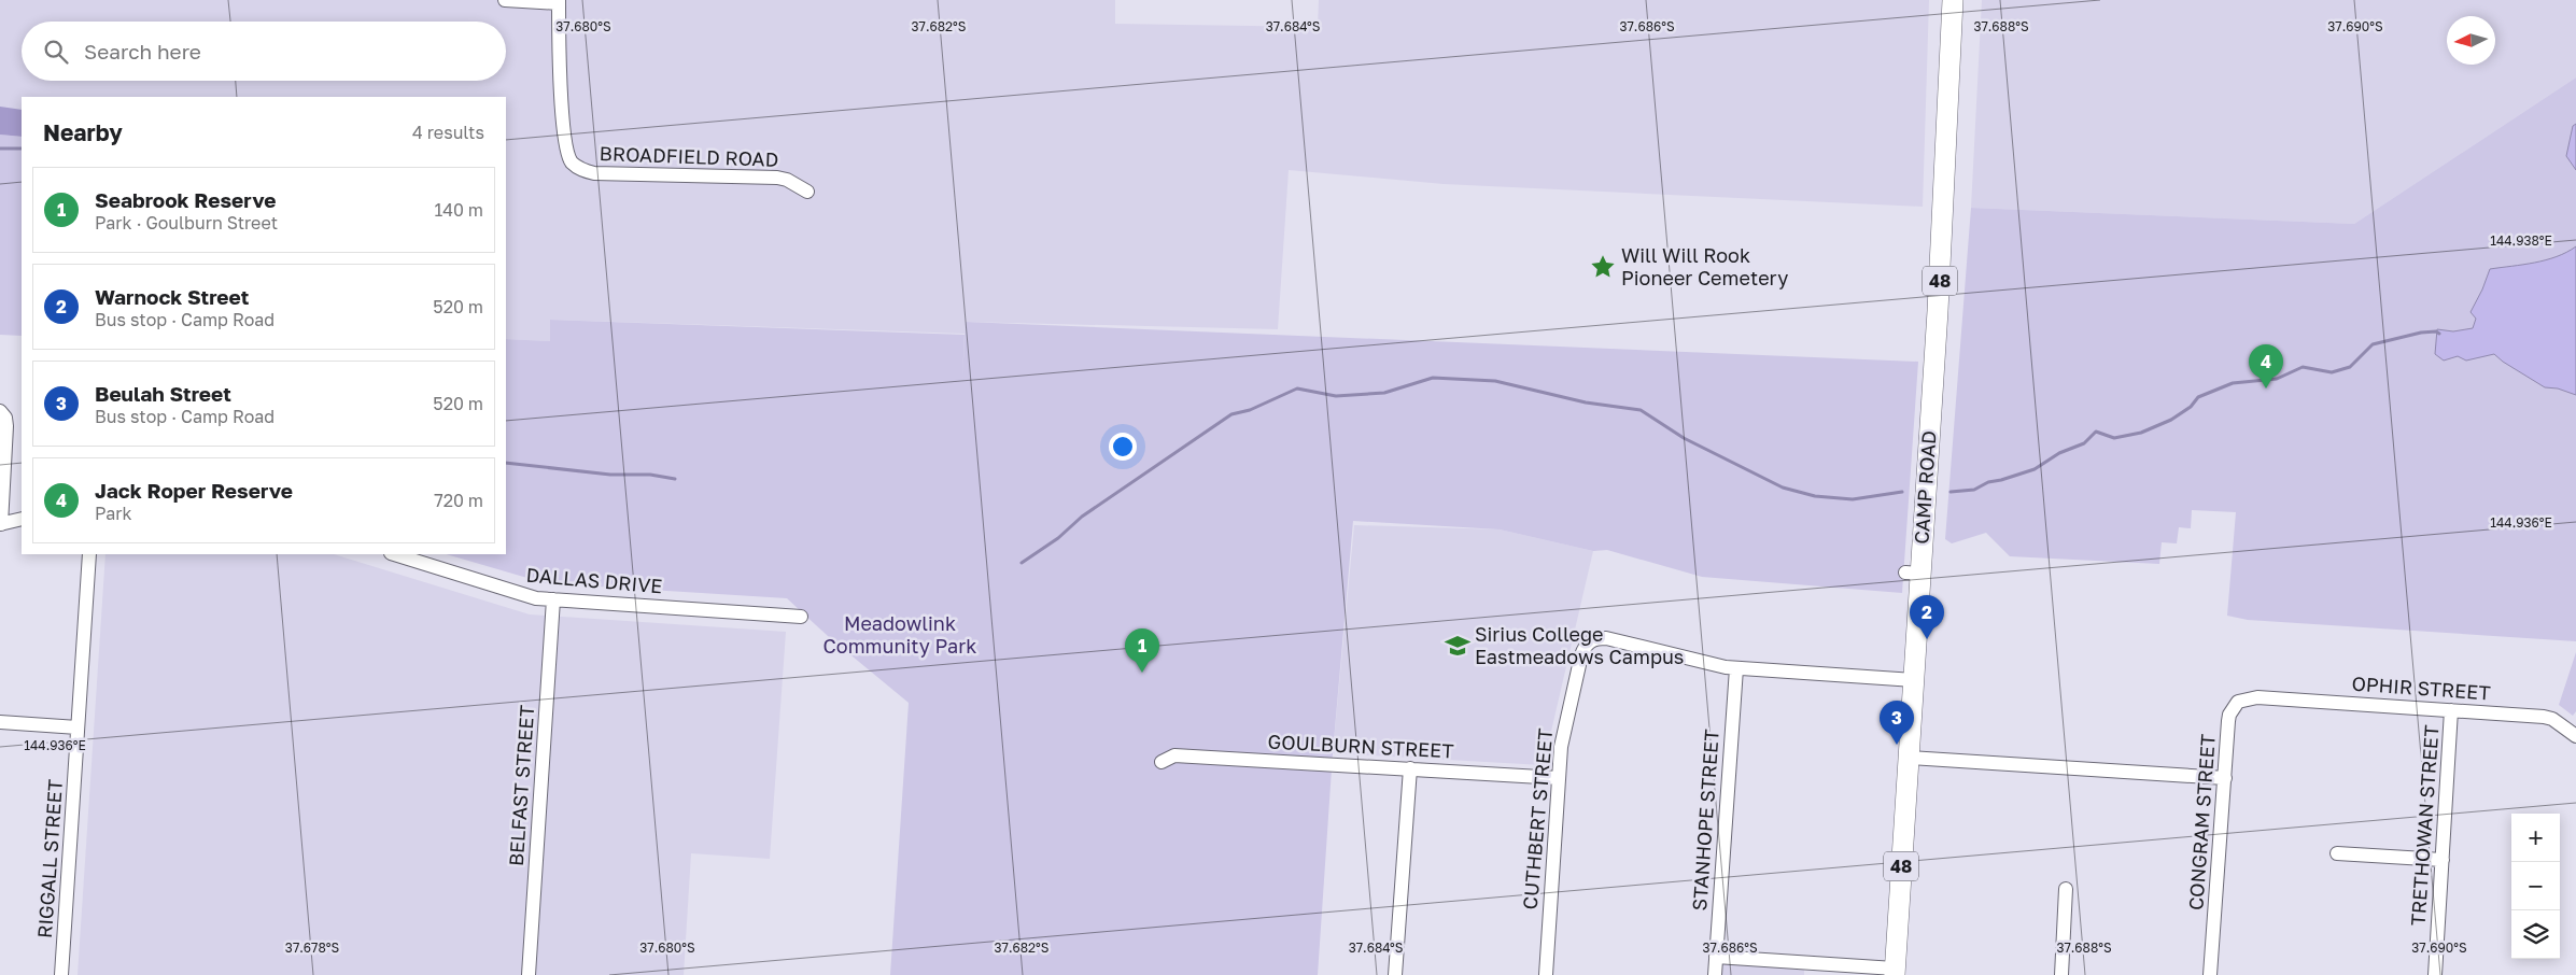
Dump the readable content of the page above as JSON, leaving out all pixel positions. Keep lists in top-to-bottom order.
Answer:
{
  "streets": {
    "main road": ["48", "CAMP ROAD"],
    "street": [
      "BROADFIELD ROAD",
      "DALLAS DRIVE",
      "OPHIR STREET",
      "GOULBURN STREET",
      "BELFAST STREET",
      "CUTHBERT STREET",
      "STANHOPE STREET",
      "CONGRAM STREET",
      "TRETHOWAN STREET",
      "RIGGALL STREET"
    ]
  },
  "crossings": [
    ["DALLAS DRIVE", "BELFAST STREET"],
    ["OPHIR STREET", "CONGRAM STREET"],
    ["OPHIR STREET", "TRETHOWAN STREET"],
    ["GOULBURN STREET", "CUTHBERT STREET"],
    ["CUTHBERT STREET", "STANHOPE STREET"]
  ],
  "parks": ["Meadowlink Community Park"],
  "places": {
    "place": ["Will Will Rook Pioneer Cemetery"],
    "school or university": ["Sirius College Eastmeadows Campus"]
  },
  "north": "left",
  "page": {
    "search": "Search here",
    "heading": ["Nearby", "4 results"],
    "list": [
      {
        "mark": "1",
        "name": "Seabrook Reserve",
        "note": "Park · Goulburn Street",
        "value": "140 m"
      },
      {
        "mark": "2",
        "name": "Warnock Street",
        "note": "Bus stop · Camp Road",
        "value": "520 m"
      },
      {
        "mark": "3",
        "name": "Beulah Street",
        "note": "Bus stop · Camp Road",
        "value": "520 m"
      },
      {
        "mark": "4",
        "name": "Jack Roper Reserve",
        "note": "Park",
        "value": "720 m"
      }
    ],
    "pins": [
      "4",
      "2",
      "1",
      "3"
    ],
    "map_buttons": ["+", "−"]
  },
  "coordinates": [
    "37.680°S",
    "37.682°S",
    "37.684°S",
    "37.686°S",
    "37.688°S",
    "37.690°S",
    "144.938°E",
    "144.936°E",
    "37.678°S"
  ]
}
